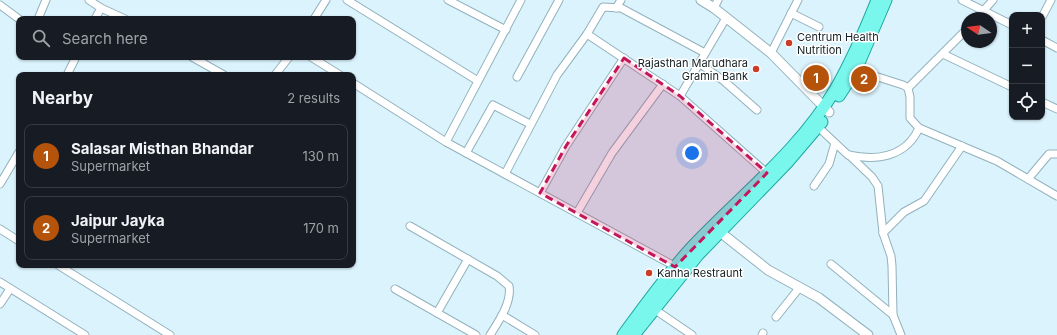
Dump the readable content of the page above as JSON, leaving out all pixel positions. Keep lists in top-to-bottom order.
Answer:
{
  "places": ["Centrum Health Nutrition", "Rajasthan Marudhara Gramin Bank", "Kanha Restraunt"],
  "north": "left",
  "page": {
    "map_buttons": ["+", "−"],
    "search": "Search here",
    "pins": ["1", "2"],
    "heading": ["Nearby", "2 results"],
    "list": [
      {
        "mark": "1",
        "name": "Salasar Misthan Bhandar",
        "note": "Supermarket",
        "value": "130 m"
      },
      {
        "mark": "2",
        "name": "Jaipur Jayka",
        "note": "Supermarket",
        "value": "170 m"
      }
    ]
  }
}
